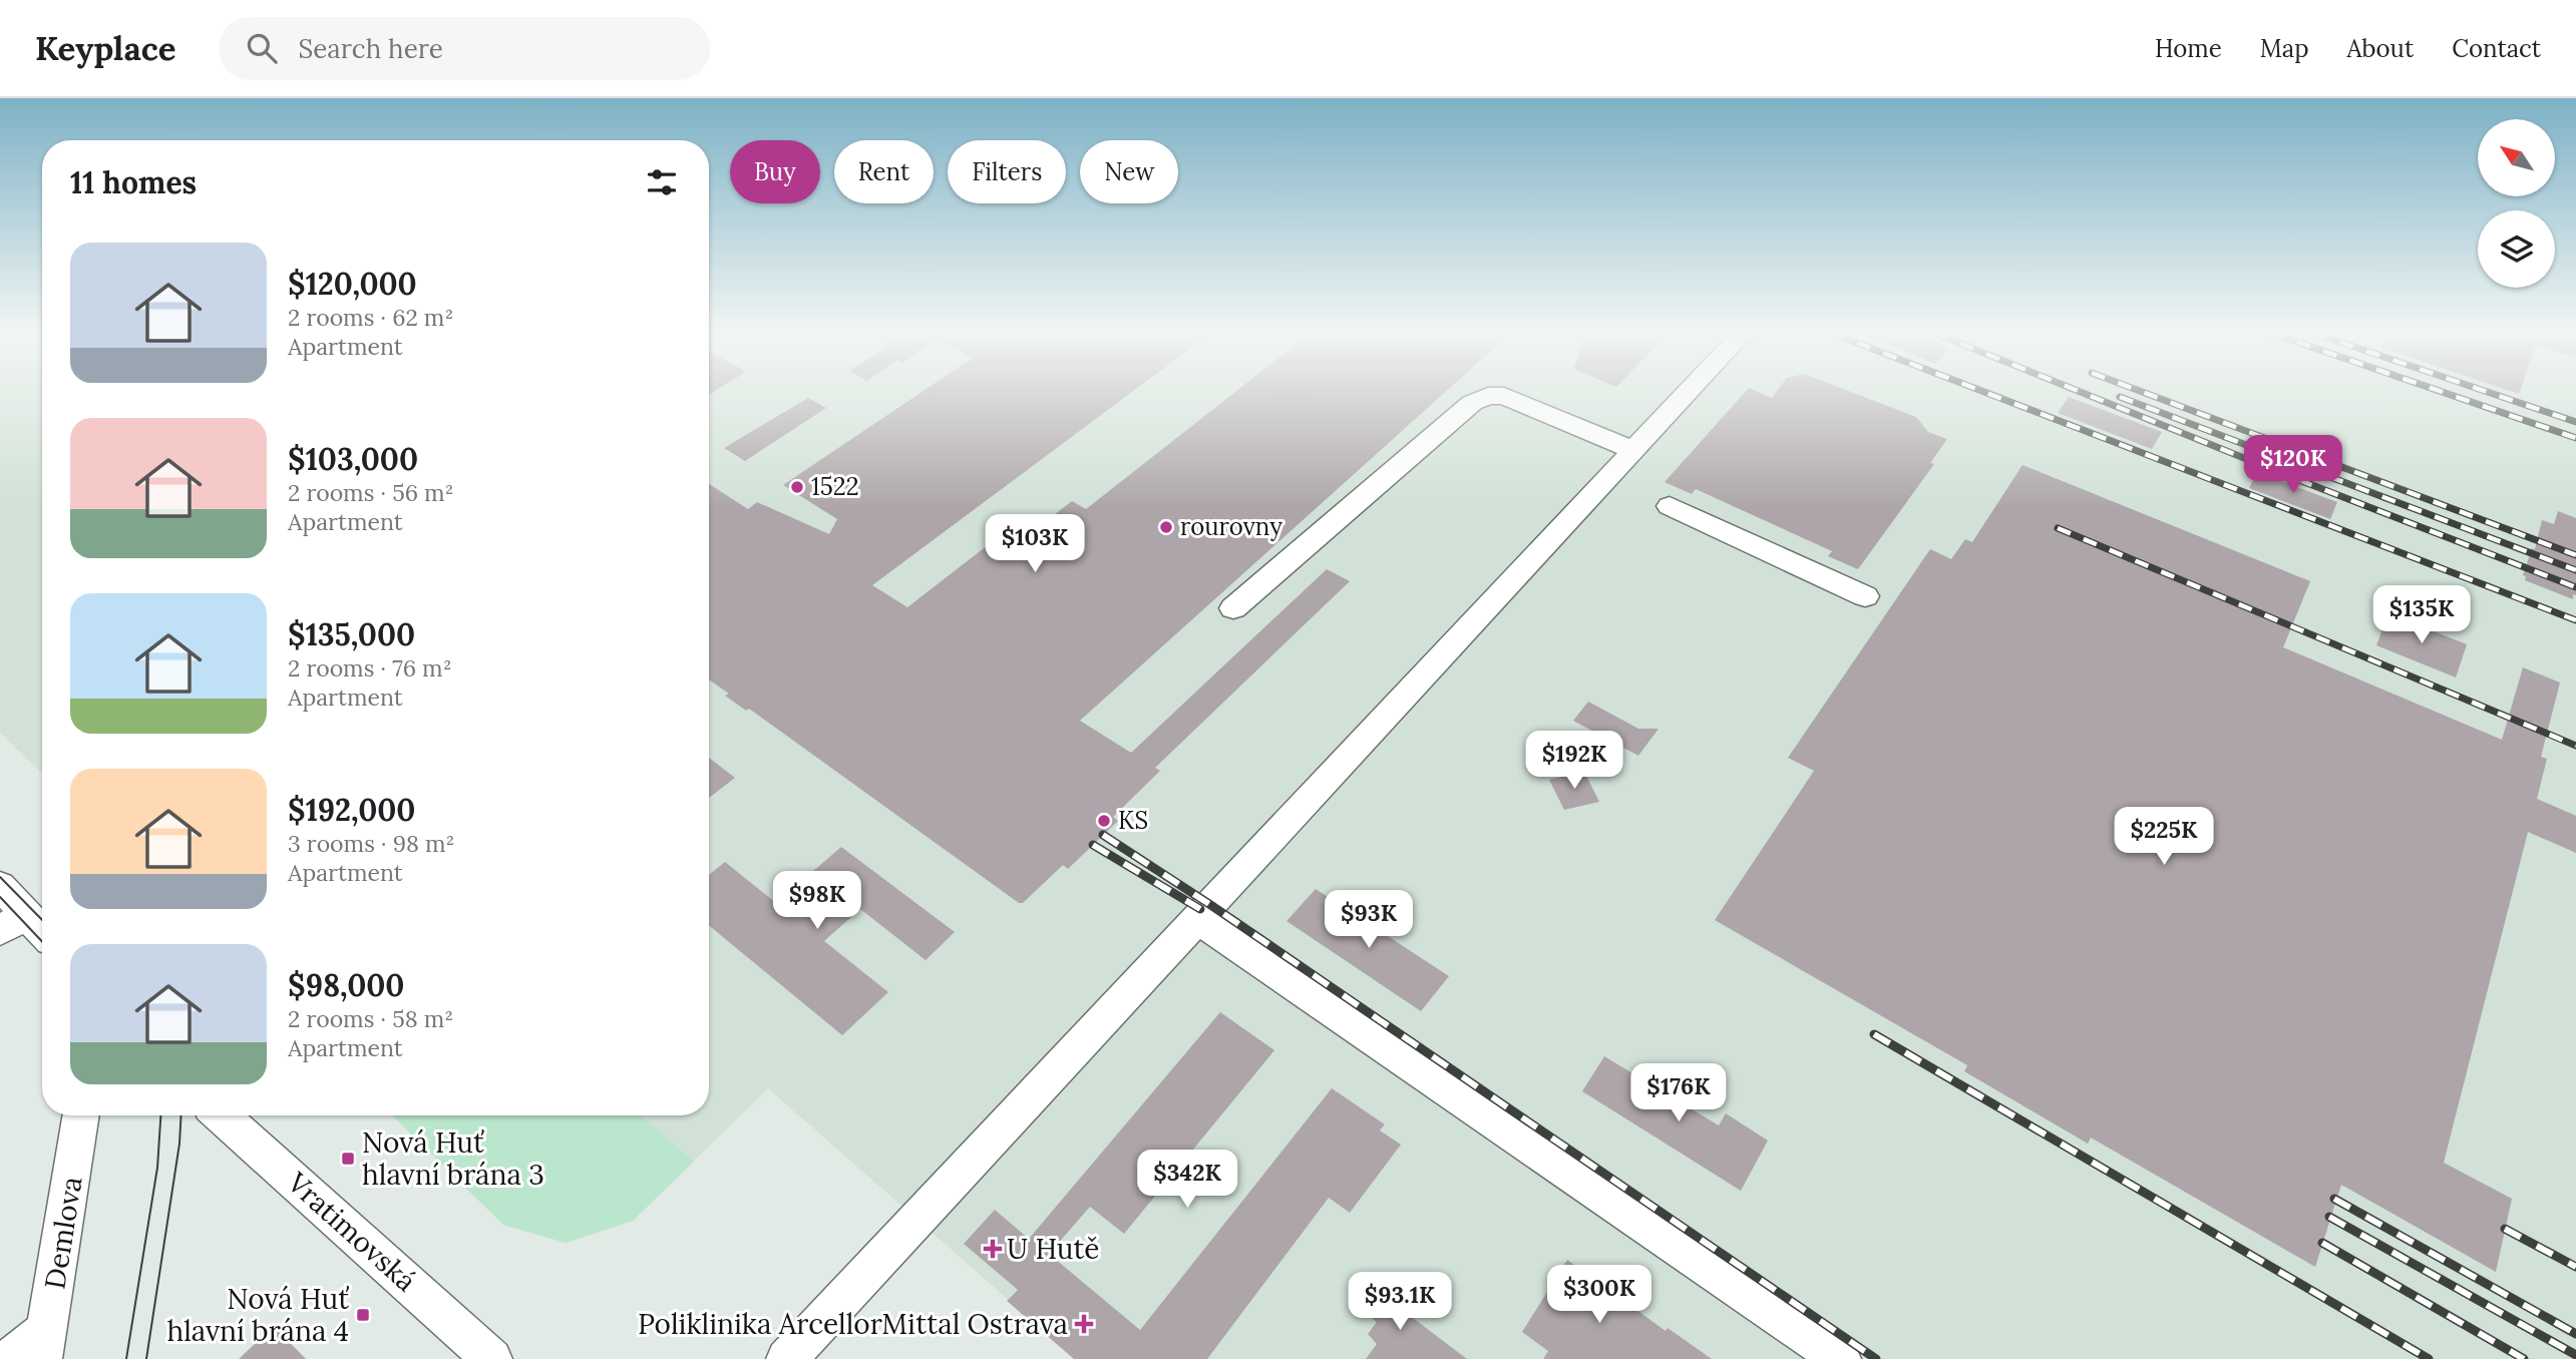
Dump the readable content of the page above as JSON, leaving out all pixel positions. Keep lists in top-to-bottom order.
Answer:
{
  "streets": {
    "street": ["Vratimovská", "Demlova"]
  },
  "places": {
    "other": ["1522", "rourovny", "KS"],
    "transit": ["Nová Huť hlavní brána 3", "Nová Huť hlavní brána 4"],
    "health": ["U Hutě", "Poliklinika ArcellorMittal Ostrava"]
  },
  "north": "top left",
  "page": {
    "header": "Keyplace",
    "search": "Search here",
    "nav": [
      "Home",
      "Map",
      "About",
      "Contact"
    ],
    "chip": [
      "Buy",
      "Rent",
      "Filters",
      "New"
    ],
    "heading": "11 homes",
    "list": [
      {
        "name": "$120,000",
        "note": "2 rooms · 62 m² · Apartment"
      },
      {
        "name": "$103,000",
        "note": "2 rooms · 56 m² · Apartment"
      },
      {
        "name": "$135,000",
        "note": "2 rooms · 76 m² · Apartment"
      },
      {
        "name": "$192,000",
        "note": "3 rooms · 98 m² · Apartment"
      },
      {
        "name": "$98,000",
        "note": "2 rooms · 58 m² · Apartment"
      }
    ],
    "price": [
      "$120K",
      "$103K",
      "$135K",
      "$192K",
      "$225K",
      "$98K",
      "$93K",
      "$176K",
      "$342K",
      "$300K",
      "$93.1K"
    ]
  }
}
